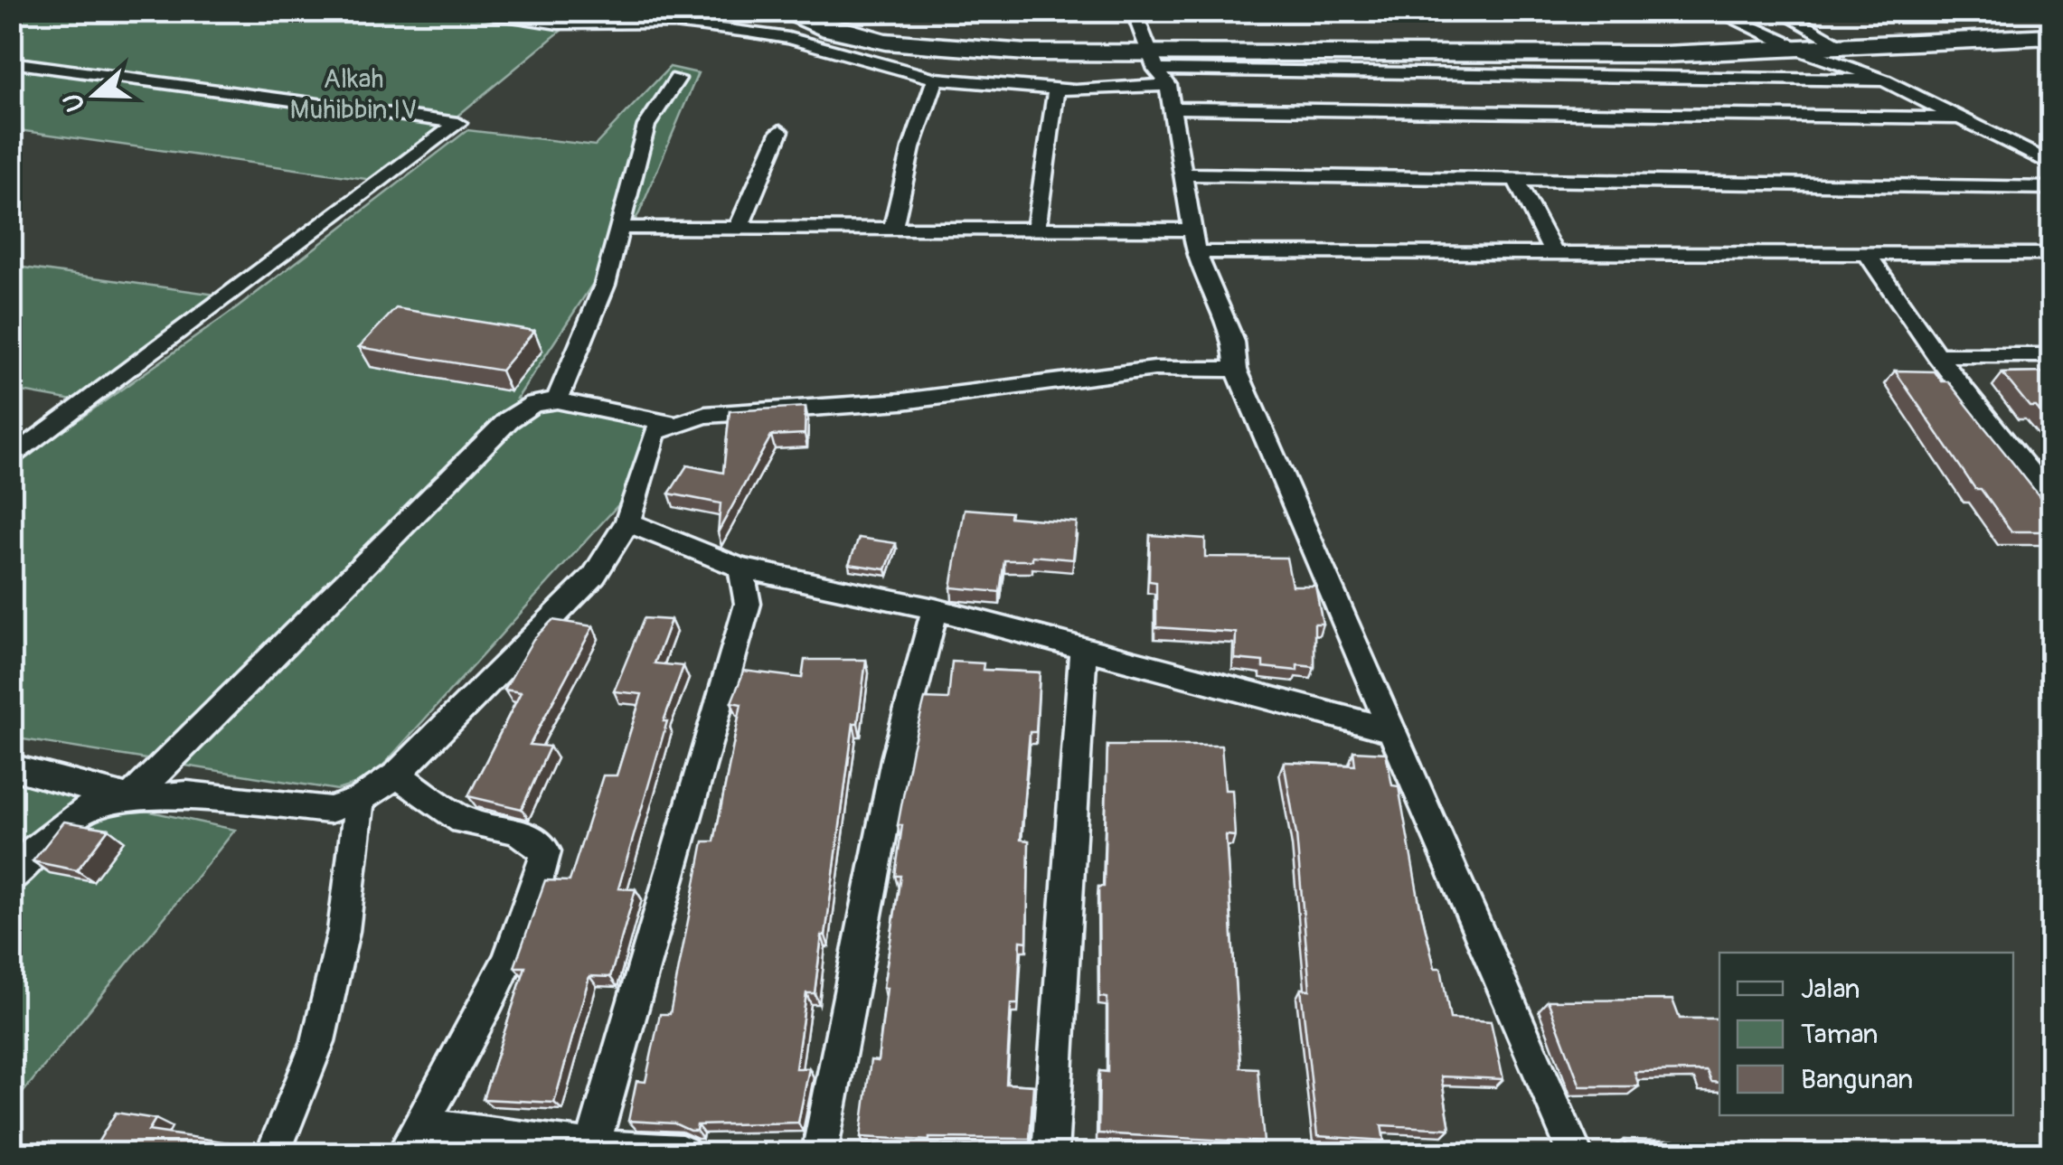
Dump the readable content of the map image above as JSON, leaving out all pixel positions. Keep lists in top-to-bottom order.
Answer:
{
  "parks": ["Alkah Muhibbin IV"],
  "legend": ["Jalan", "Taman", "Bangunan"],
  "north": "left"
}
